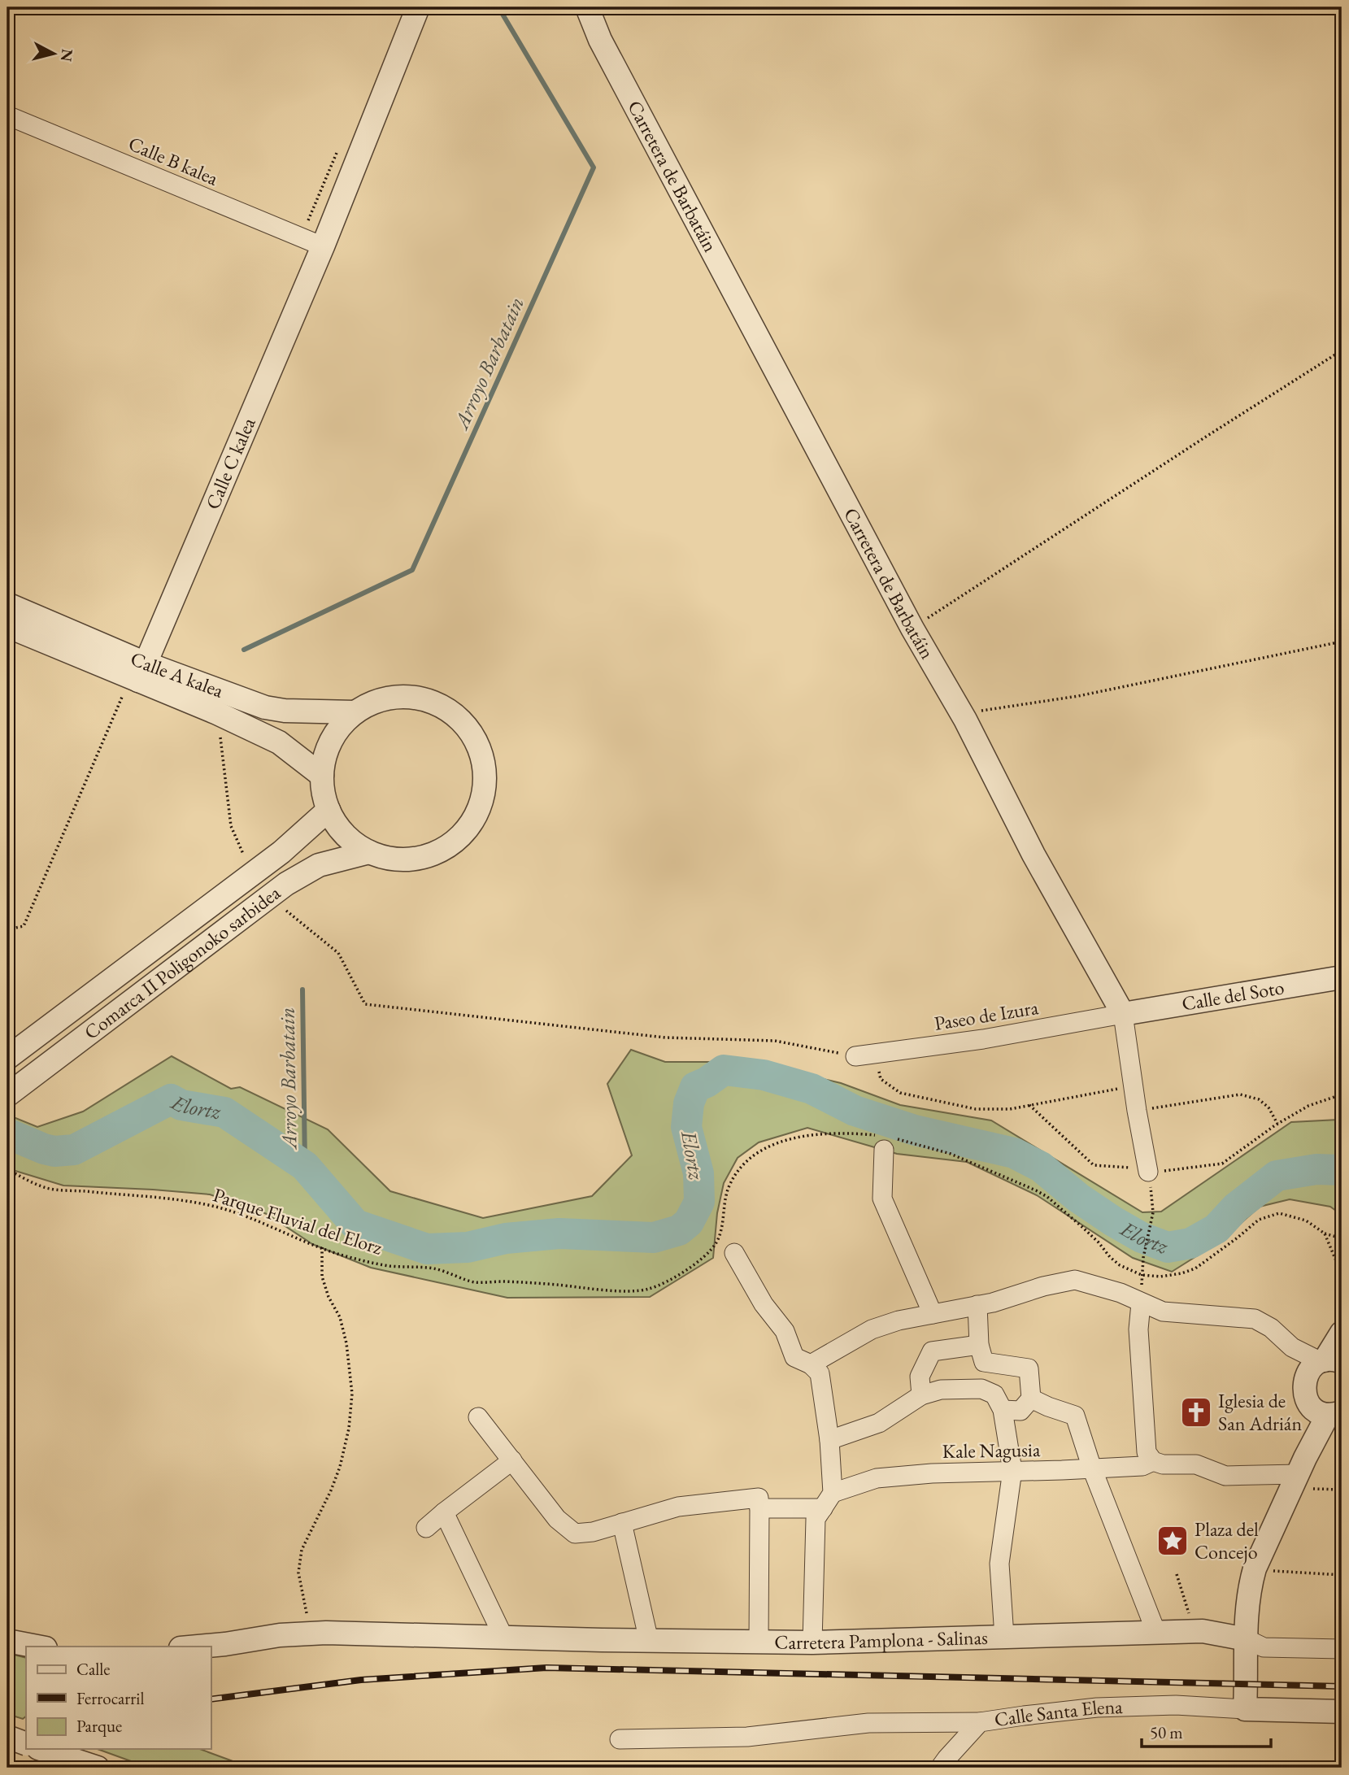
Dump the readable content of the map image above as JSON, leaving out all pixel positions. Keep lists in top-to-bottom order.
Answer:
{
  "streets": {
    "street": [
      "Calle B kalea",
      "Carretera de Barbatáin",
      "Calle C kalea",
      "Calle A kalea",
      "Comarca II Poligonoko sarbidea",
      "Calle del Soto",
      "Paseo de Izura",
      "Kale Nagusia",
      "Carretera Pamplona - Salinas",
      "Calle Santa Elena"
    ],
    "path": ["Parque Fluvial del Elorz"]
  },
  "crossings": [
    ["Calle B kalea", "Calle C kalea"],
    ["Carretera de Barbatáin", "Calle del Soto"],
    ["Carretera de Barbatáin", "Paseo de Izura"],
    ["Calle C kalea", "Calle A kalea"],
    ["Calle A kalea", "Comarca II Poligonoko sarbidea"],
    ["Calle del Soto", "Paseo de Izura"],
    ["Kale Nagusia", "Carretera Pamplona - Salinas"]
  ],
  "water": ["Arroyo Barbatain", "Elortz"],
  "places": {
    "church": ["Iglesia de San Adrián"],
    "place": ["Plaza del Concejo"]
  },
  "legend": ["Calle", "Ferrocarril", "Parque"],
  "scale_bar": "50 m",
  "north": "right"
}
